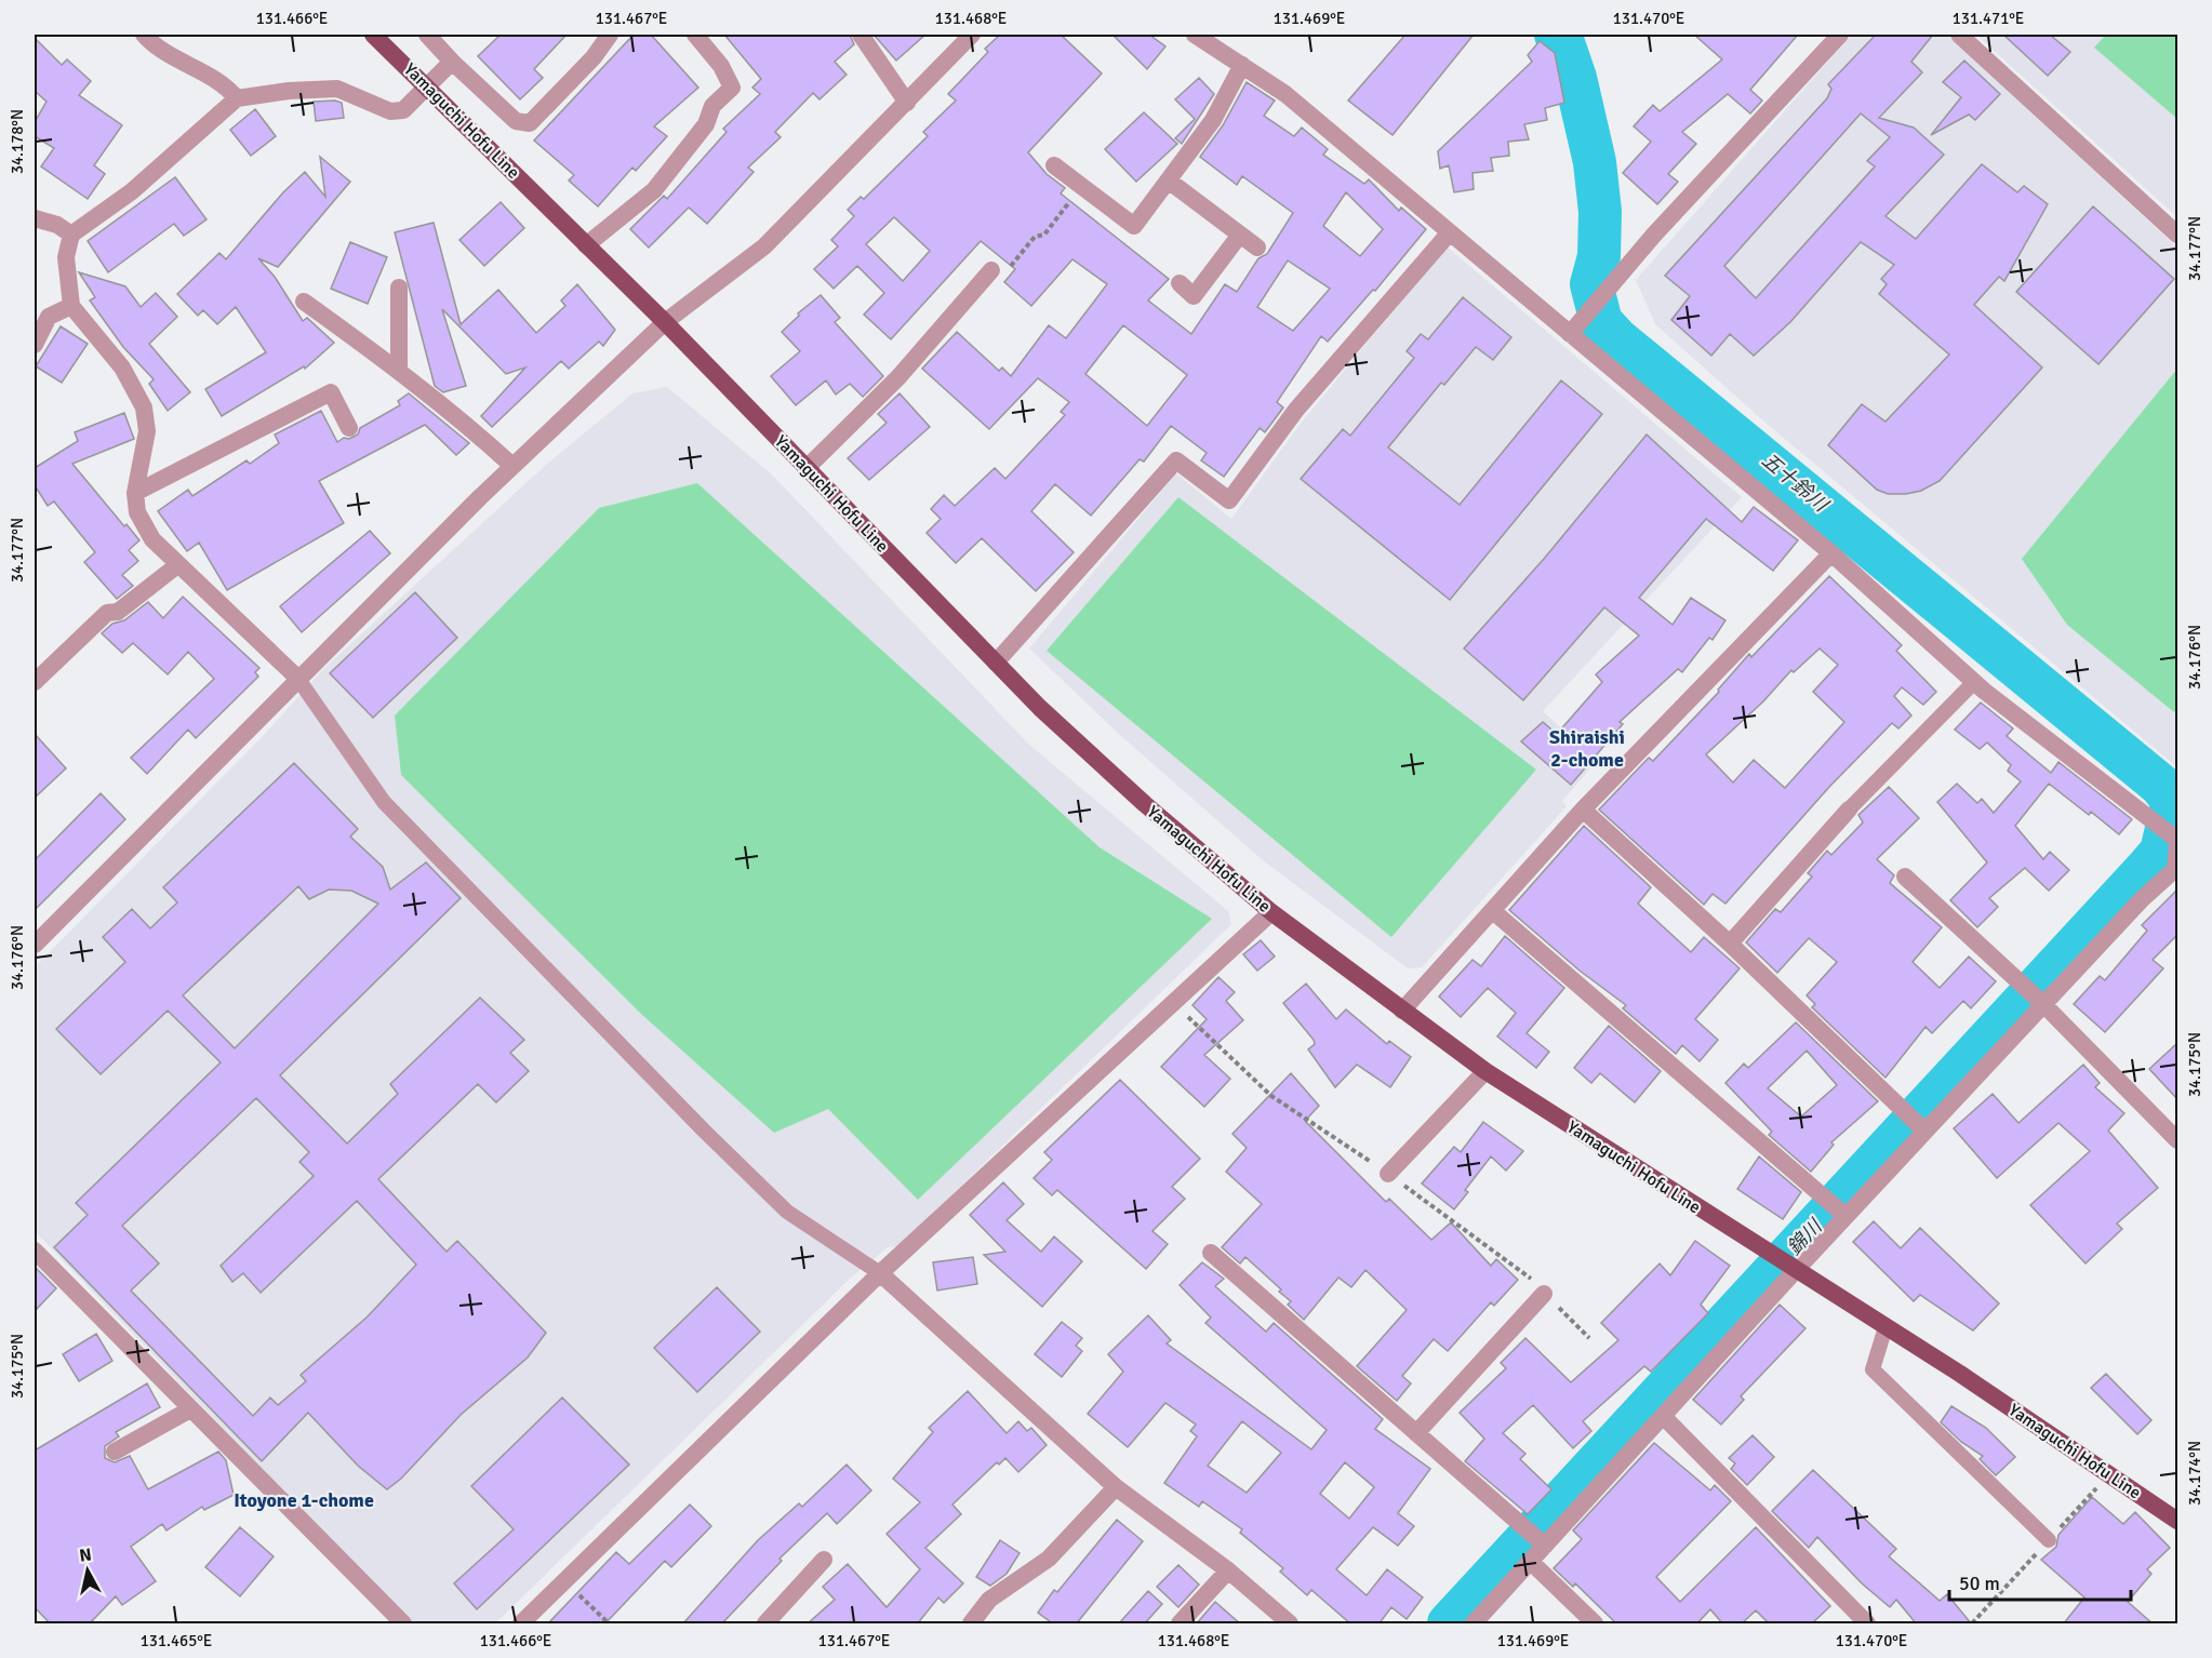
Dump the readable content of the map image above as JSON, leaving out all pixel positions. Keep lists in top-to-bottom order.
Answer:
{
  "streets": {
    "main road": ["Yamaguchi Hofu Line"]
  },
  "districts": ["Shiraishi 2-chome", "Itoyone 1-chome"],
  "water": ["五十鈴川", "錦川"],
  "scale_bar": "50 m",
  "north": "top",
  "coordinates": [
    "131.466°E",
    "131.467°E",
    "131.468°E",
    "131.469°E",
    "131.470°E",
    "131.471°E",
    "34.178°N",
    "34.177°N",
    "34.176°N",
    "34.175°N",
    "34.174°N",
    "131.465°E"
  ]
}
